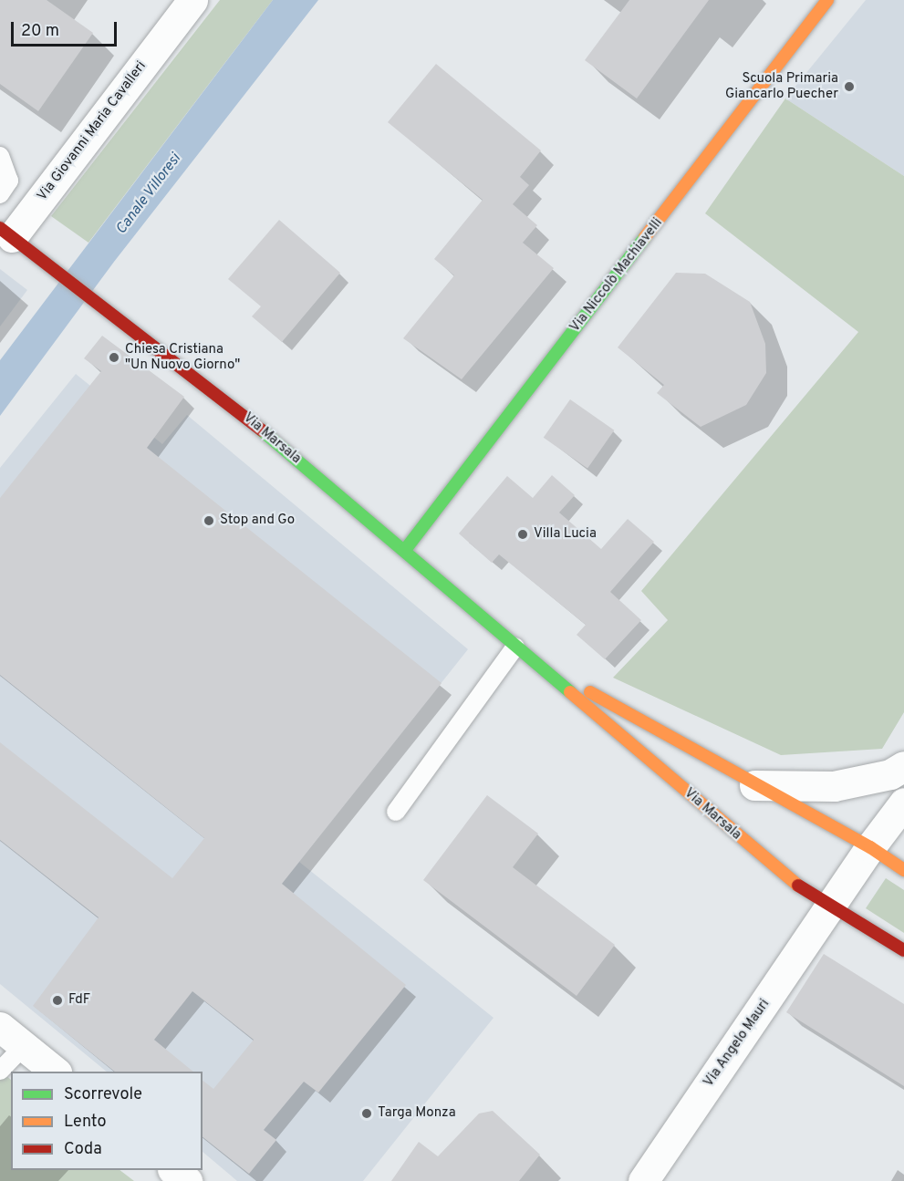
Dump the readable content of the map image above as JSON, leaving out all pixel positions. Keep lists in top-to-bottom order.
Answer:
{
  "streets": {
    "street": [
      "Via Giovanni Maria Cavalleri",
      "Via Niccolò Machiavelli",
      "Via Marsala",
      "Via Angelo Mauri"
    ]
  },
  "crossings": [
    ["Via Giovanni Maria Cavalleri", "Via Marsala"],
    ["Via Niccolò Machiavelli", "Via Marsala"],
    ["Via Marsala", "Via Angelo Mauri"]
  ],
  "water": ["Canale Villoresi"],
  "places": [
    "Scuola Primaria Giancarlo Puecher",
    "Chiesa Cristiana \"Un Nuovo Giorno\"",
    "Stop and Go",
    "Villa Lucia",
    "FdF",
    "Targa Monza"
  ],
  "legend": ["Scorrevole", "Lento", "Coda"],
  "scale_bar": "20 m"
}
